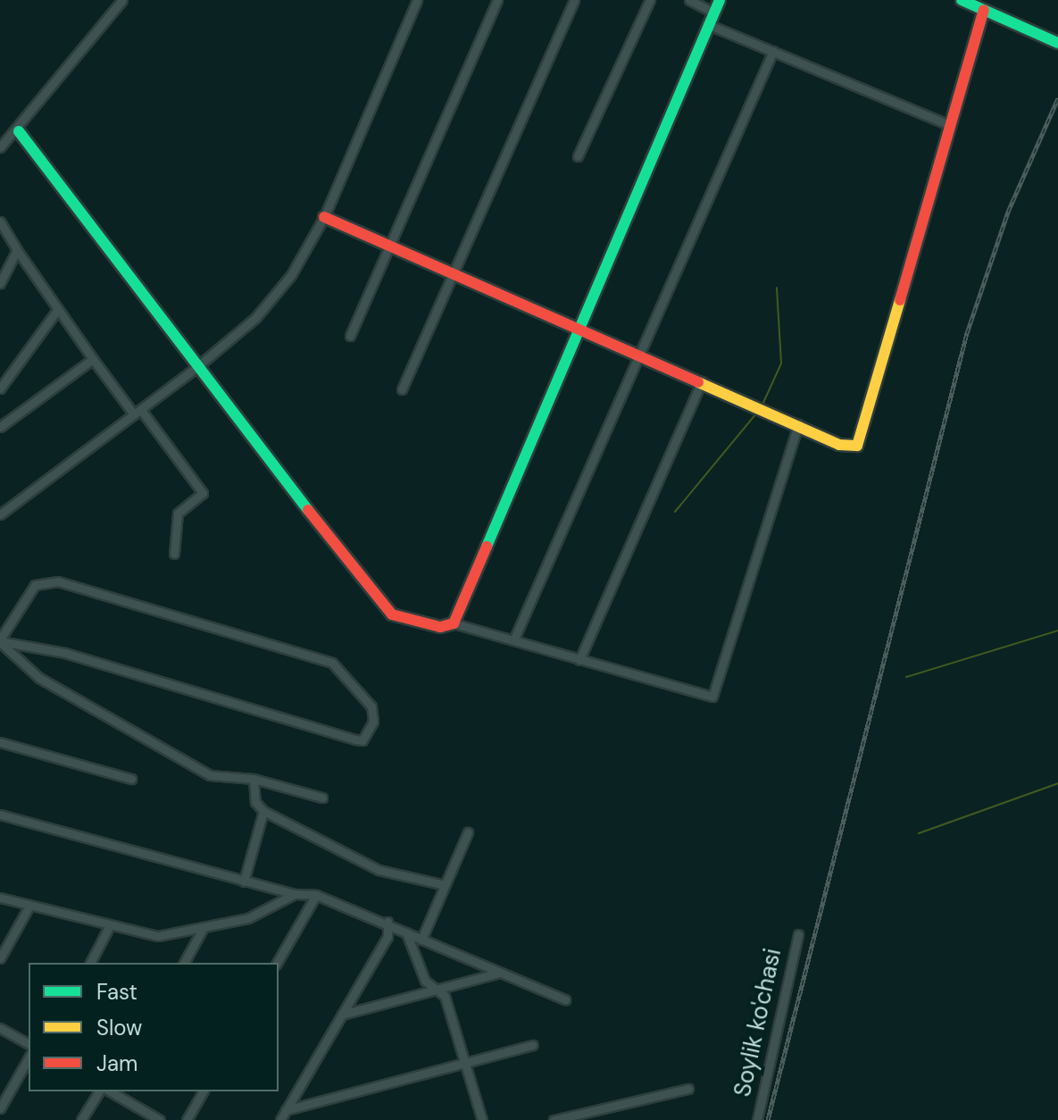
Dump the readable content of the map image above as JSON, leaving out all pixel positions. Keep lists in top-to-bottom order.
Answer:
{
  "streets": {
    "street": ["Soylik ko'chasi"]
  },
  "legend": ["Fast", "Slow", "Jam"]
}
